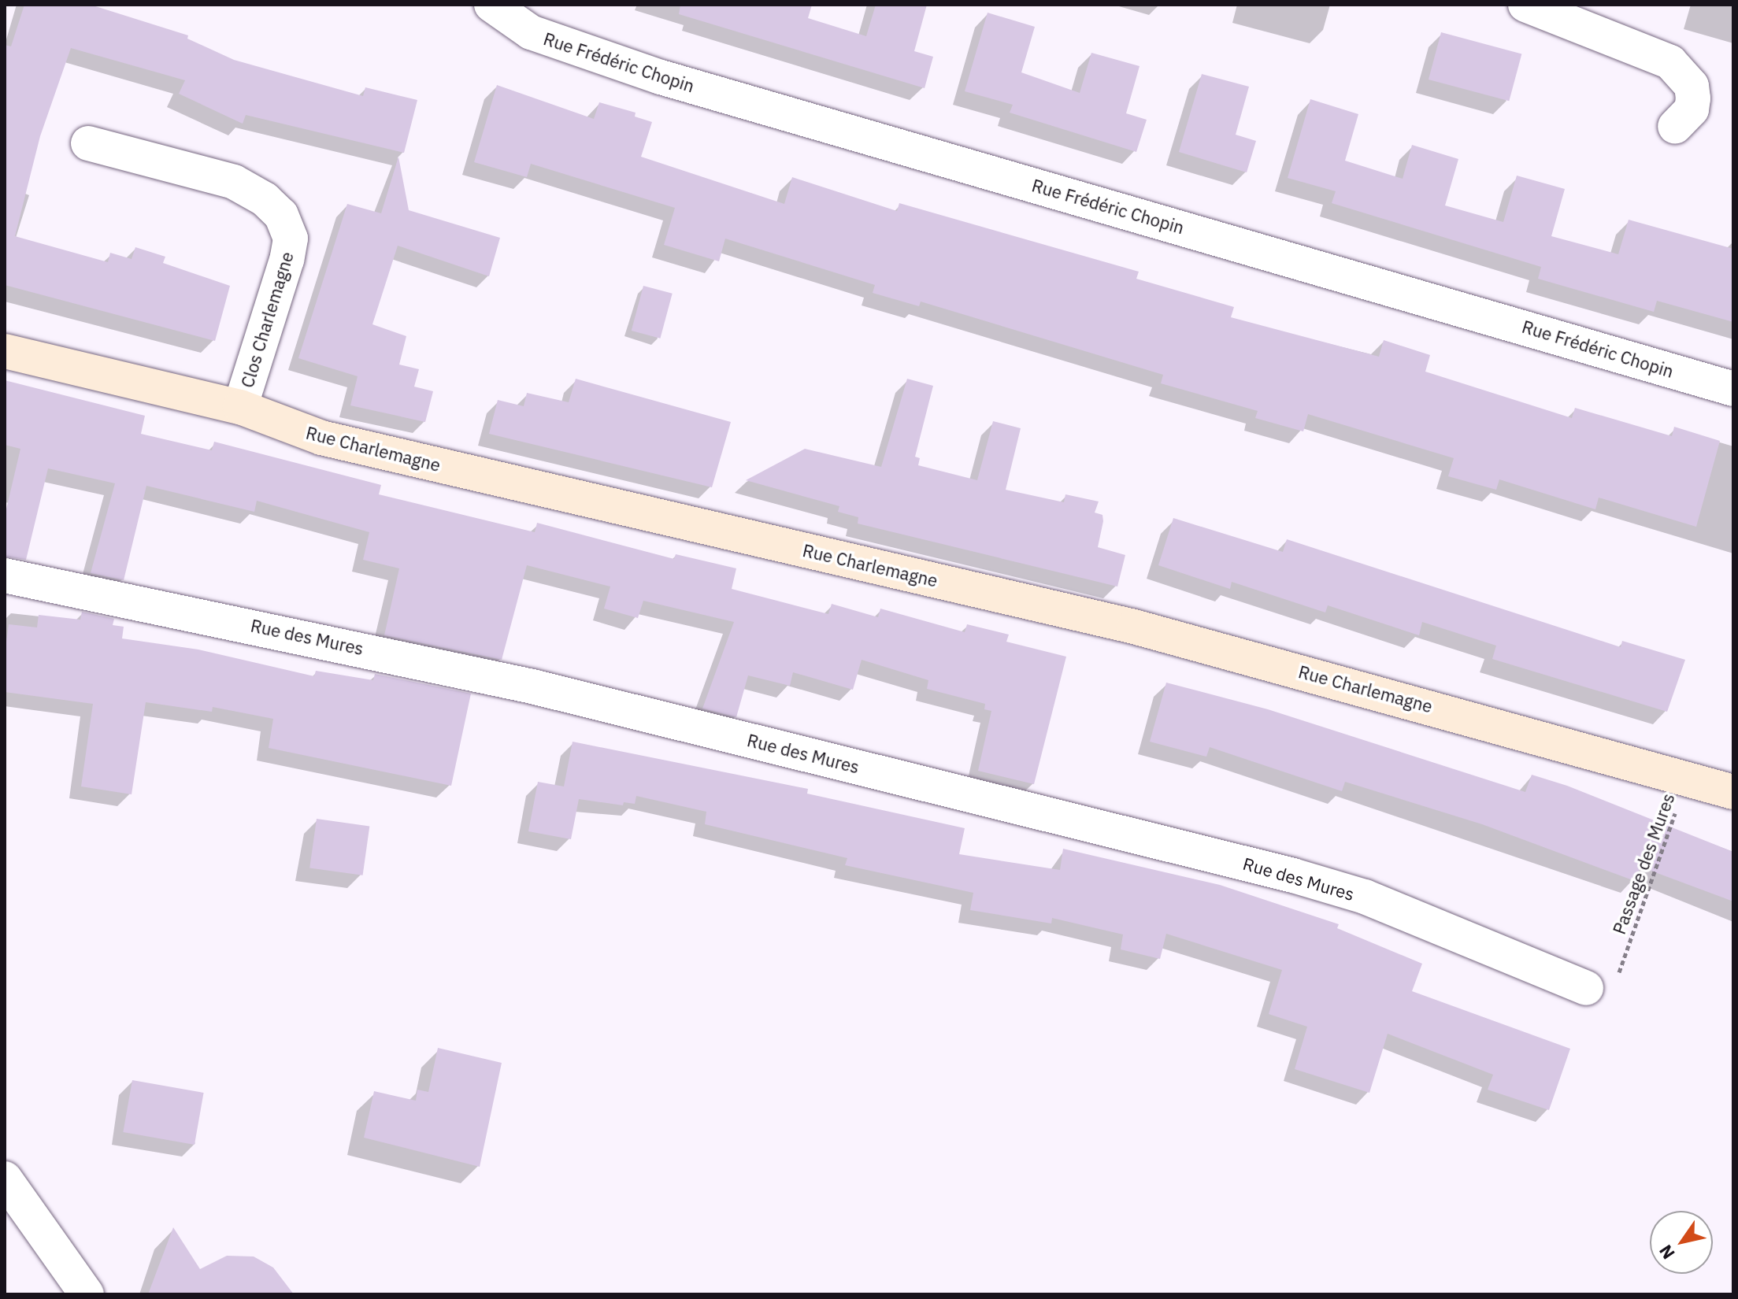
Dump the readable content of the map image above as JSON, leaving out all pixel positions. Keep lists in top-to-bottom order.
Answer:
{
  "streets": {
    "street": [
      "Rue Frédéric Chopin",
      "Clos Charlemagne",
      "Rue Charlemagne",
      "Rue des Mures"
    ],
    "path": ["Passage des Mures"]
  },
  "crossings": [
    ["Clos Charlemagne", "Rue Charlemagne"],
    ["Rue Charlemagne", "Passage des Mures"]
  ],
  "north": "bottom left"
}
